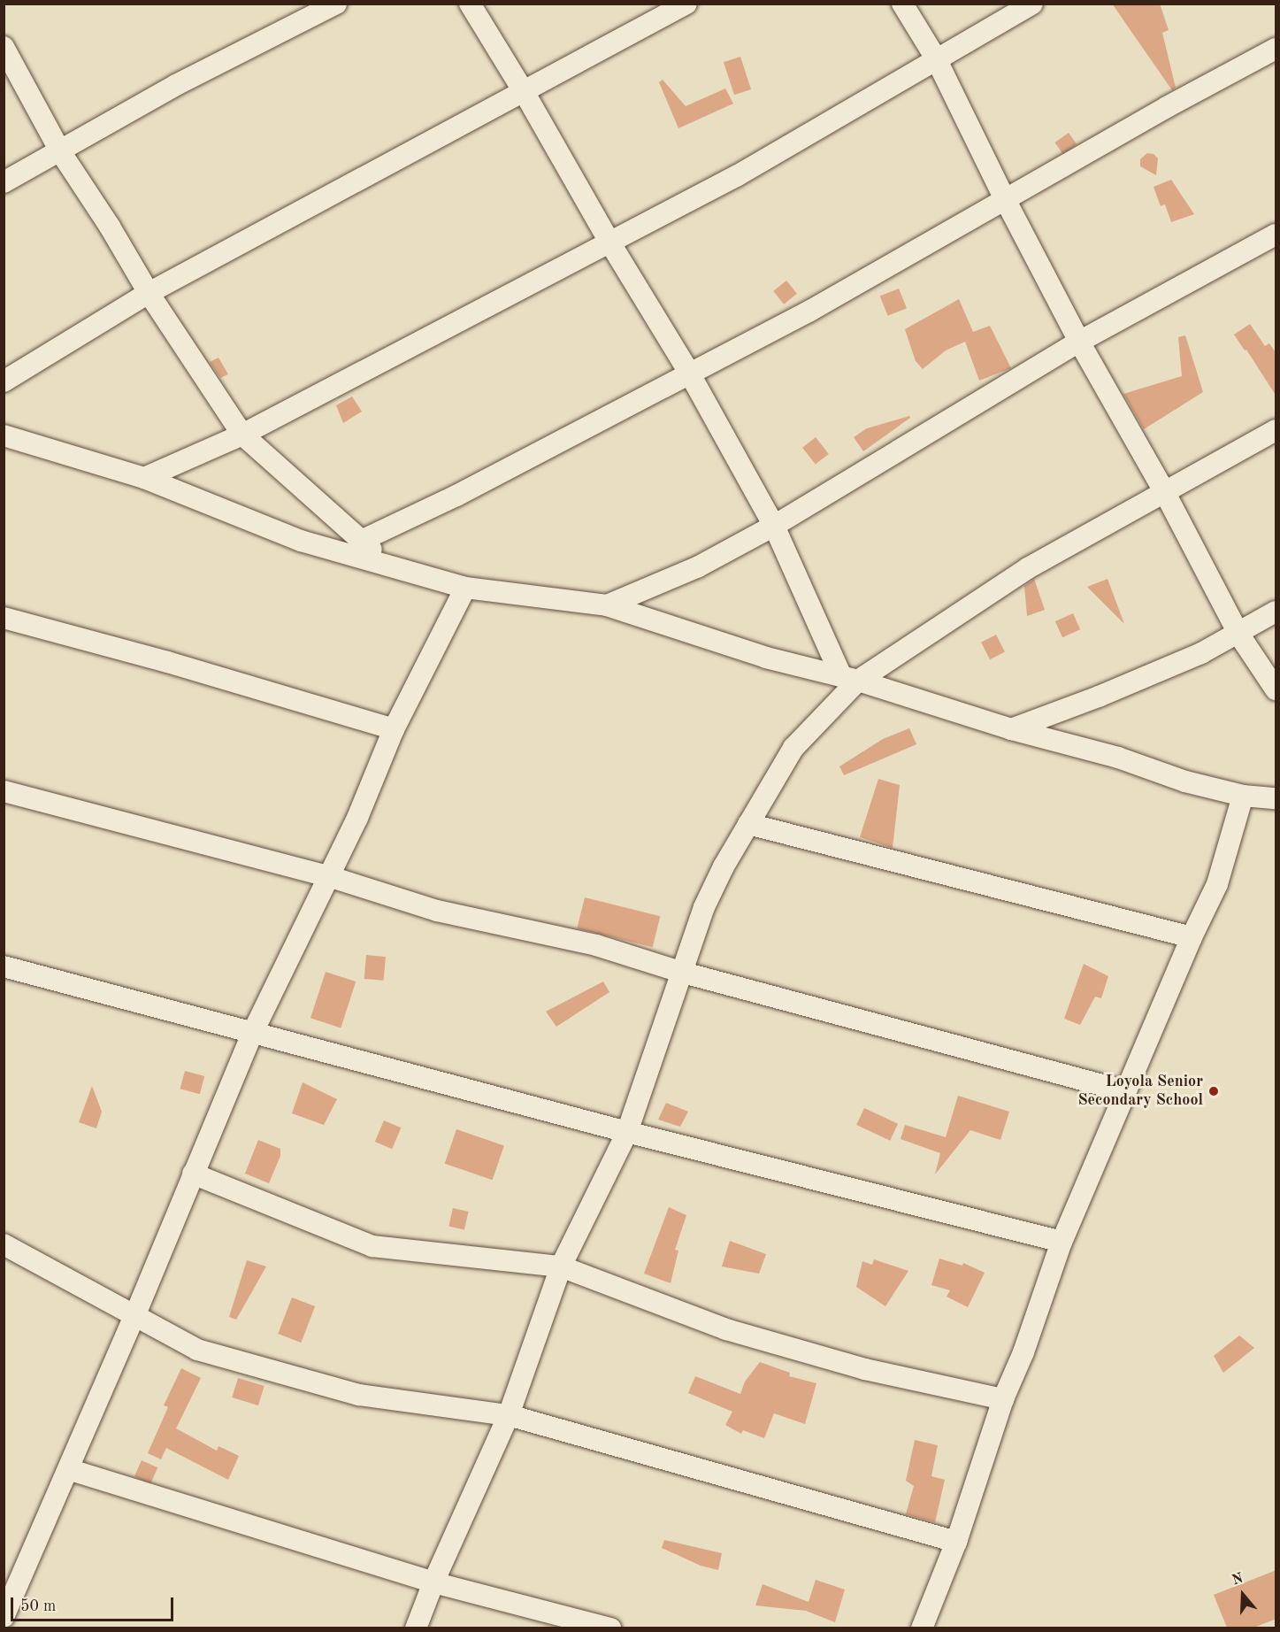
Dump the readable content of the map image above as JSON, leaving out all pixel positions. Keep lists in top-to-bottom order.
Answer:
{
  "places": ["Loyola Senior Secondary School"],
  "scale_bar": "50 m",
  "north": "top"
}
